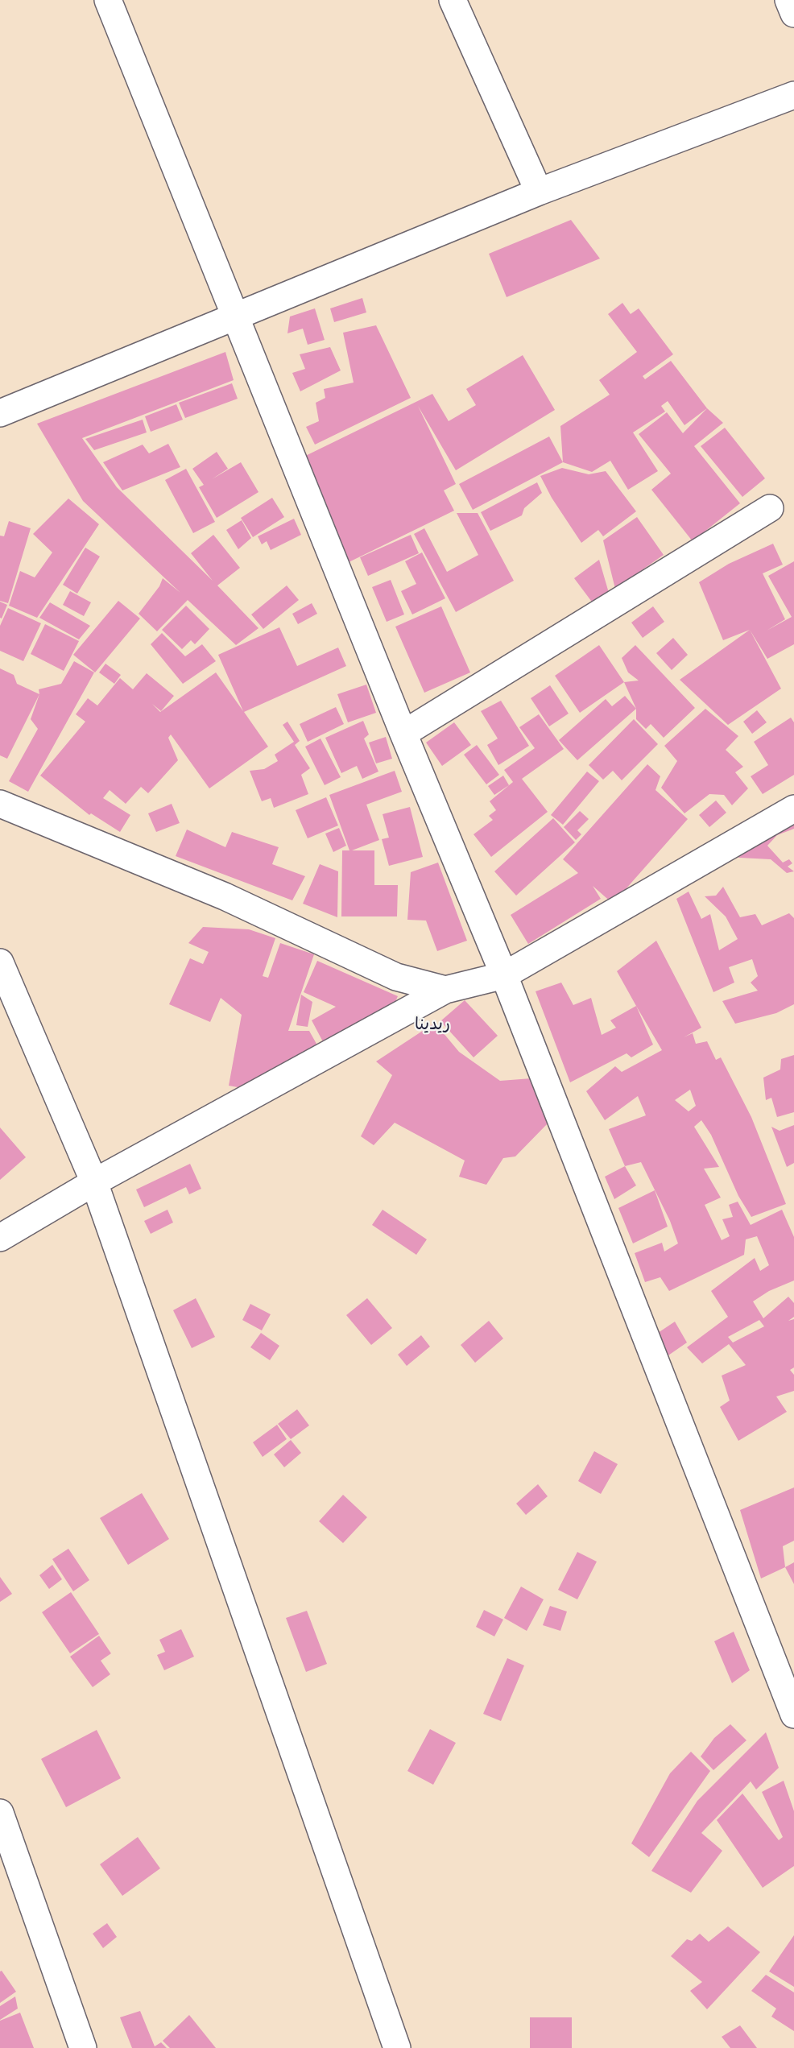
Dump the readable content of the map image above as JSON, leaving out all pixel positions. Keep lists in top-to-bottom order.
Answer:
{
  "districts": ["ريدينا"]
}
